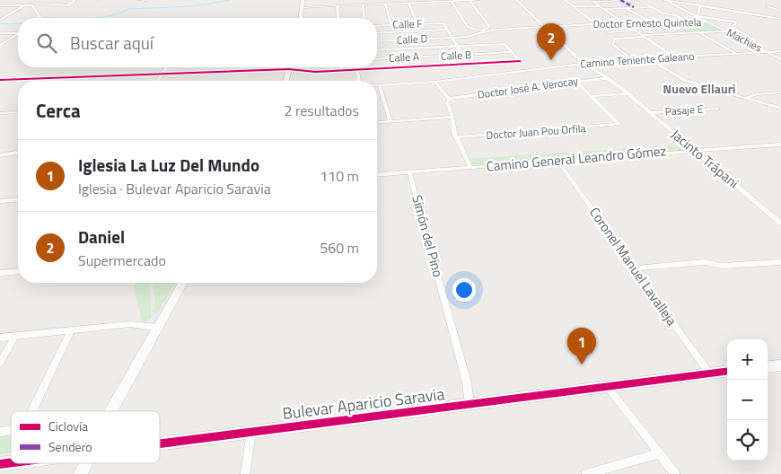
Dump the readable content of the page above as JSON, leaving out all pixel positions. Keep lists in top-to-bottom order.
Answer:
{
  "streets": {
    "street": [
      "Doctor Ernesto Quintela",
      "Calle F",
      "Calle D",
      "Machies",
      "Calle B",
      "Calle A",
      "Camino Teniente Galeano",
      "Doctor José A. Verocay",
      "Pasaje E",
      "Doctor Juan Pou Orfila",
      "Camino General Leandro Gómez",
      "Jacinto Trápani",
      "Simón del Pino",
      "Coronel Manuel Lavalleja",
      "Bulevar Aparicio Saravia"
    ]
  },
  "crossings": [
    ["Doctor Ernesto Quintela", "Calle D"],
    ["Doctor Ernesto Quintela", "Machies"],
    ["Doctor Ernesto Quintela", "Jacinto Trápani"],
    ["Machies", "Camino Teniente Galeano"],
    ["Calle B", "Calle A"],
    ["Camino Teniente Galeano", "Jacinto Trápani"],
    ["Doctor José A. Verocay", "Jacinto Trápani"],
    ["Pasaje E", "Jacinto Trápani"],
    ["Camino General Leandro Gómez", "Jacinto Trápani"],
    ["Camino General Leandro Gómez", "Simón del Pino"],
    ["Camino General Leandro Gómez", "Coronel Manuel Lavalleja"],
    ["Simón del Pino", "Bulevar Aparicio Saravia"],
    ["Coronel Manuel Lavalleja", "Bulevar Aparicio Saravia"]
  ],
  "districts": ["Nuevo Ellauri"],
  "legend": ["Ciclovía", "Sendero"],
  "page": {
    "search": "Buscar aquí",
    "pins": ["2", "1"],
    "heading": ["Cerca", "2 resultados"],
    "list": [
      {
        "mark": "1",
        "name": "Iglesia La Luz Del Mundo",
        "note": "Iglesia · Bulevar Aparicio Saravia",
        "value": "110 m"
      },
      {
        "mark": "2",
        "name": "Daniel",
        "note": "Supermercado",
        "value": "560 m"
      }
    ],
    "map_buttons": ["+", "−"]
  }
}
